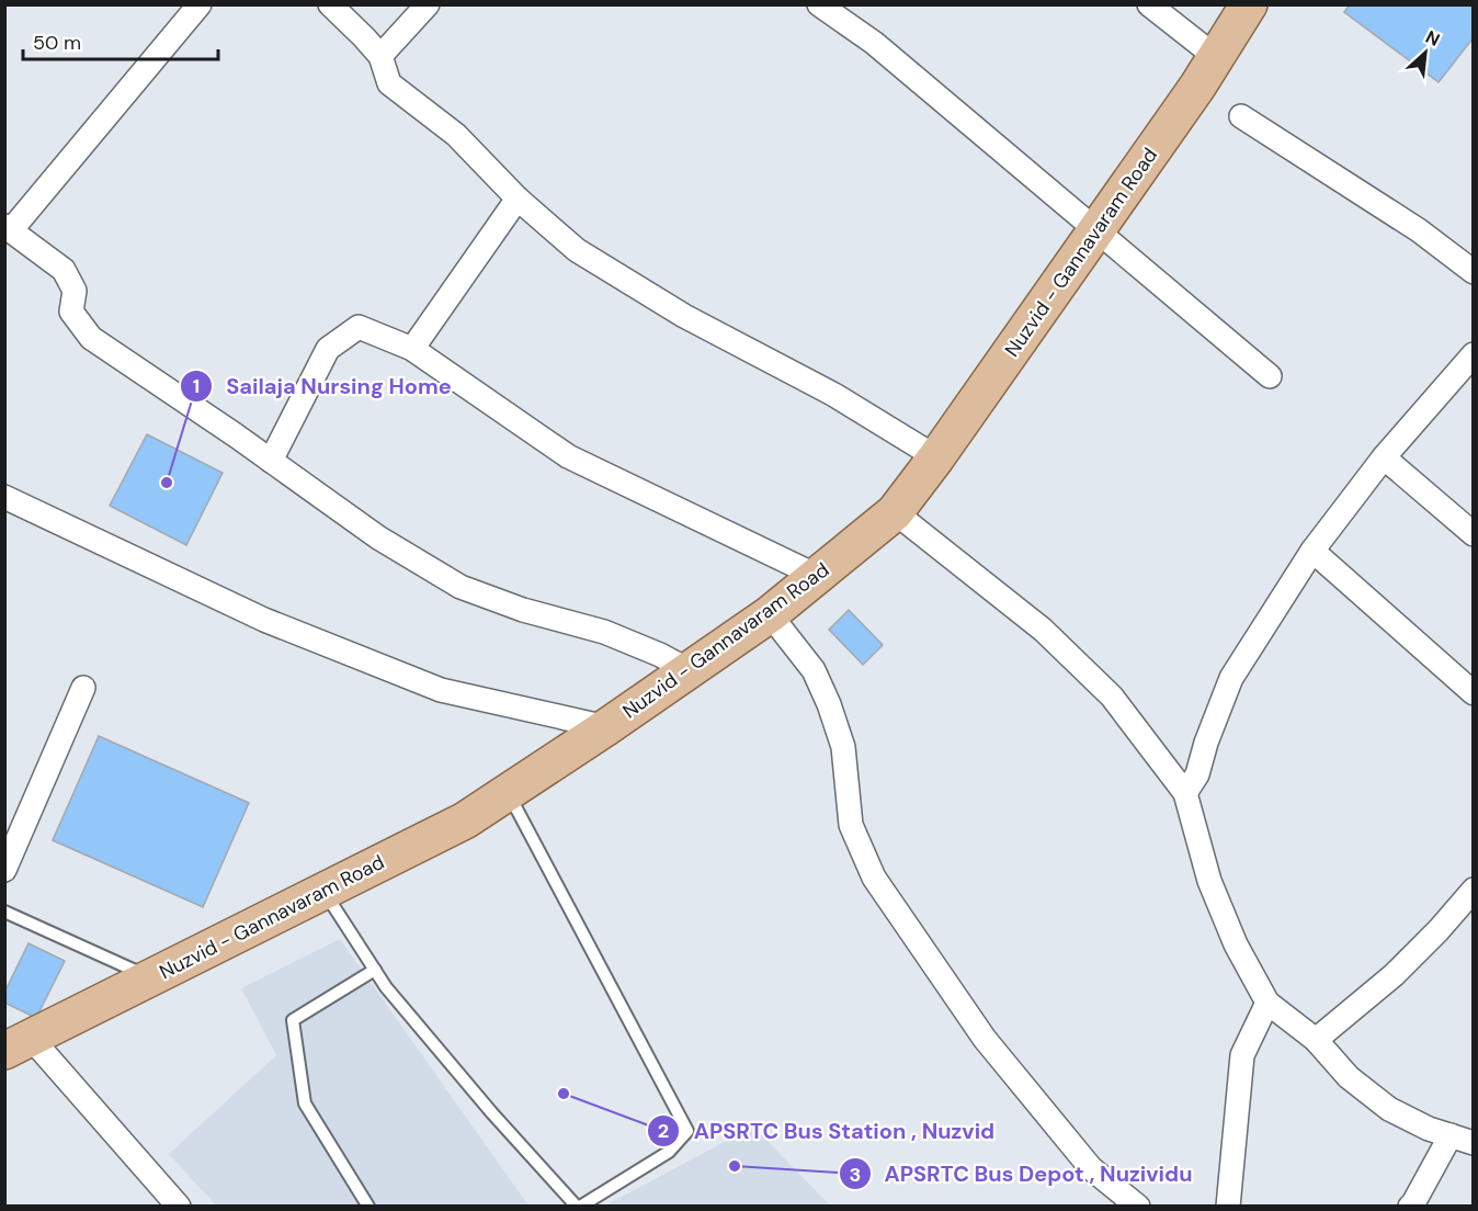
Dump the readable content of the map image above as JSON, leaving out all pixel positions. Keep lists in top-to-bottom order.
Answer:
{
  "streets": {
    "main road": ["Nuzvid - Gannavaram Road"]
  },
  "places": ["Sailaja Nursing Home", "APSRTC Bus Station , Nuzvid", "APSRTC Bus Depot , Nuzividu"],
  "scale_bar": "50 m",
  "north": "top right"
}
